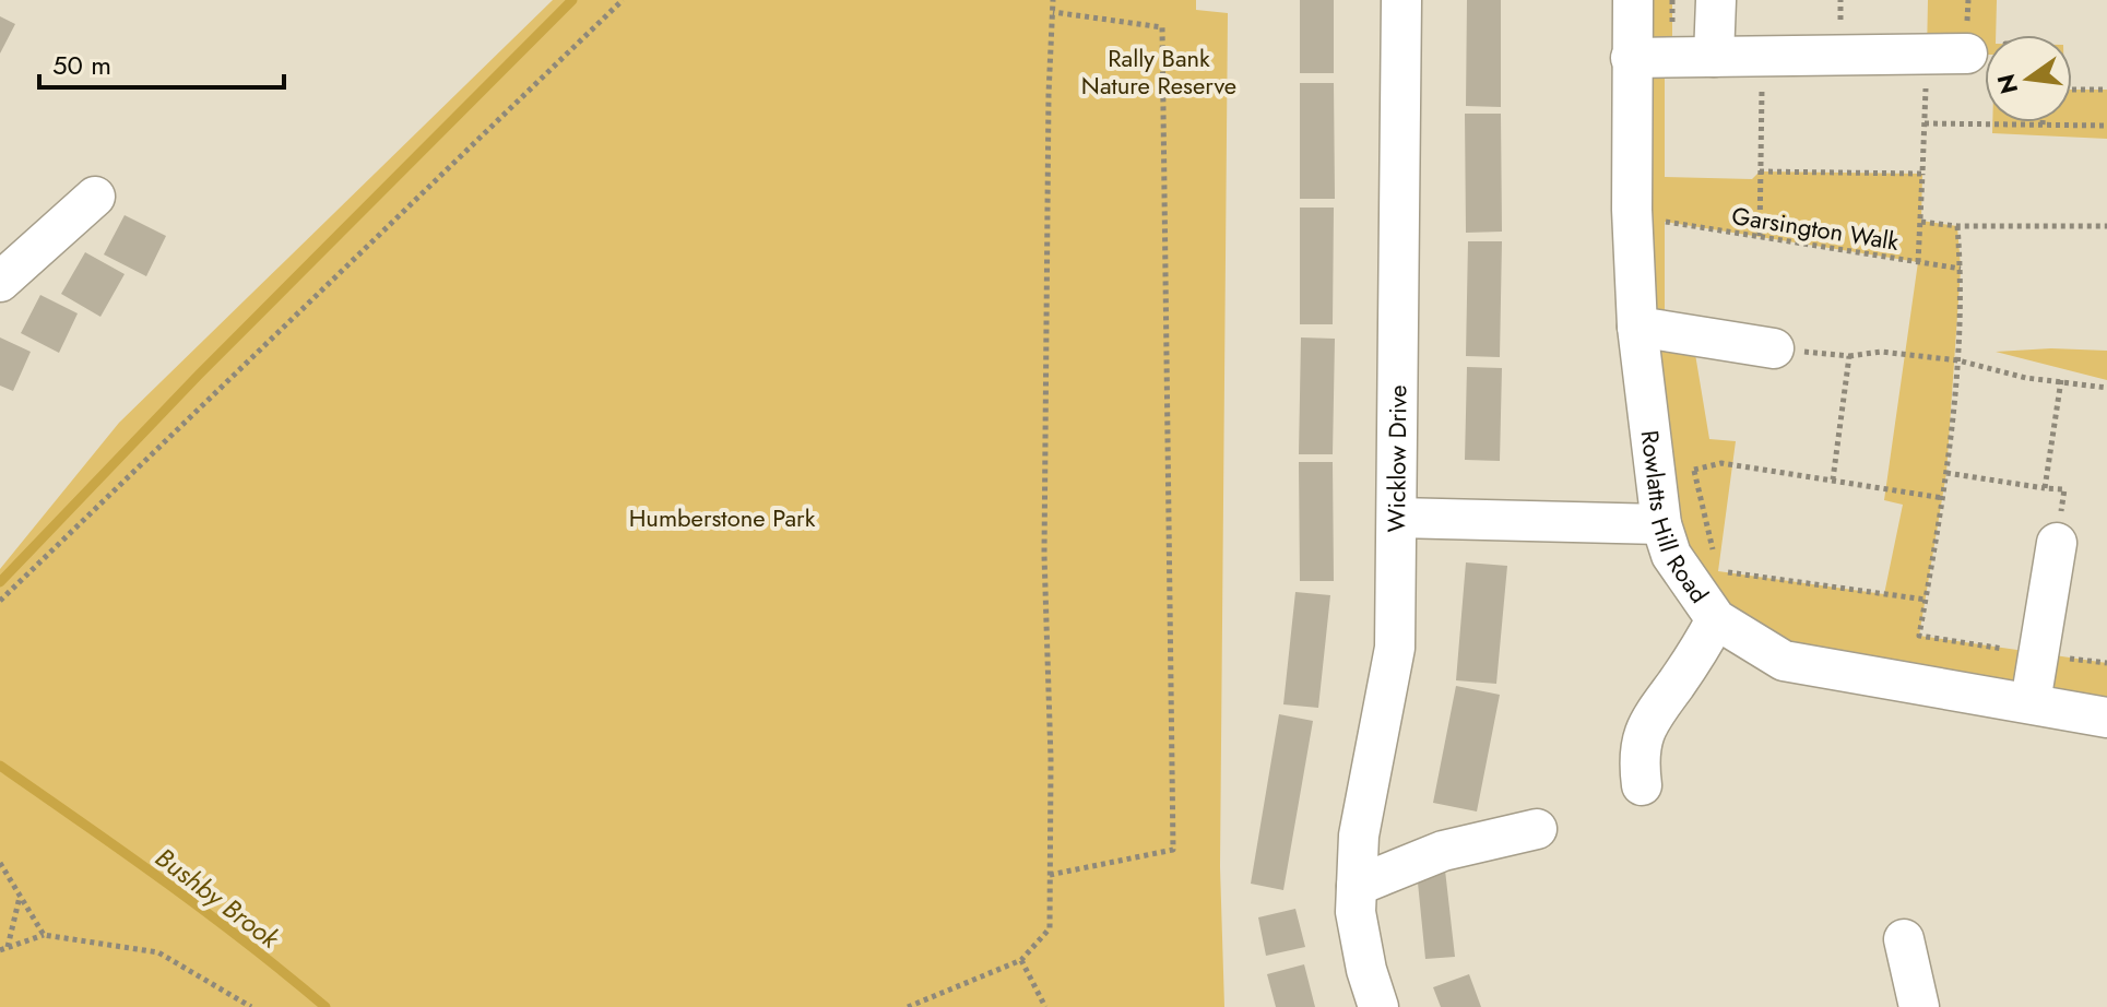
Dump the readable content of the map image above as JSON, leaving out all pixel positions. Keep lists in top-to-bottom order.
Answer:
{
  "streets": {
    "street": ["Wicklow Drive", "Rowlatts Hill Road"],
    "path": ["Garsington Walk"]
  },
  "water": ["Bushby Brook"],
  "parks": ["Rally Bank Nature Reserve", "Humberstone Park"],
  "scale_bar": "50 m",
  "north": "left"
}
